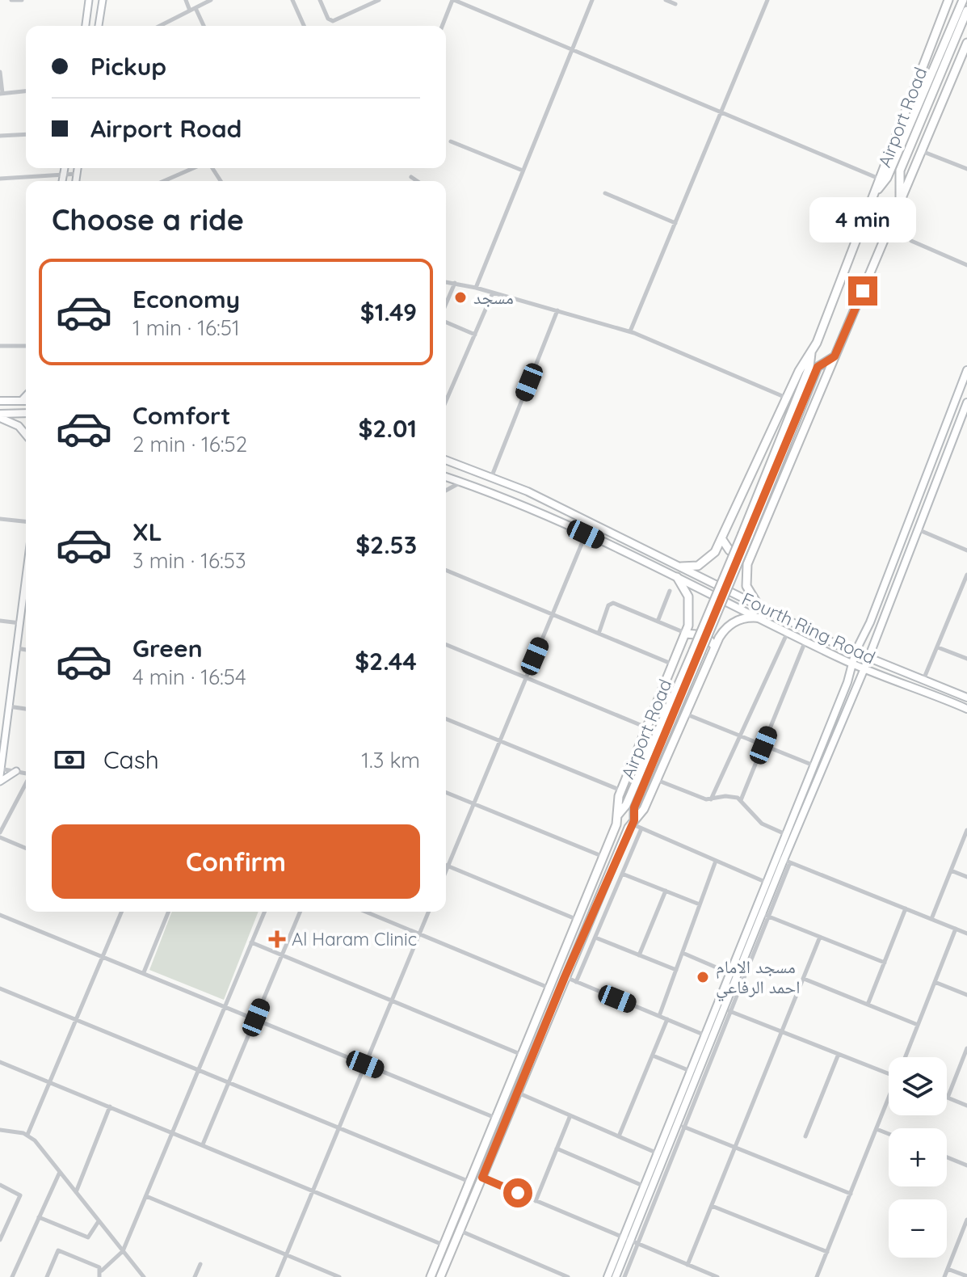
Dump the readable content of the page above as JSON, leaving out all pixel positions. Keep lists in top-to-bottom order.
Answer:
{
  "streets": {
    "highway": ["Airport Road"],
    "main road": ["Fourth Ring Road"]
  },
  "crossings": [
    ["Airport Road", "Fourth Ring Road"]
  ],
  "places": {
    "other": ["مسجد", "مسجد الامام احمد الرفاعي"],
    "health": ["Al Haram Clinic"]
  },
  "page": {
    "banner": ["Pickup", "Airport Road"],
    "heading": "Choose a ride",
    "bubble": "4 min",
    "list": [
      {
        "name": "Economy",
        "note": "1 min · 16:51",
        "value": "$1.49"
      },
      {
        "name": "Comfort",
        "note": "2 min · 16:52",
        "value": "$2.01"
      },
      {
        "name": "XL",
        "note": "3 min · 16:53",
        "value": "$2.53"
      },
      {
        "name": "Green",
        "note": "4 min · 16:54",
        "value": "$2.44"
      }
    ],
    "pay": ["Cash", "1.3 km"],
    "buttons": "Confirm",
    "map_buttons": ["+", "−"]
  }
}
